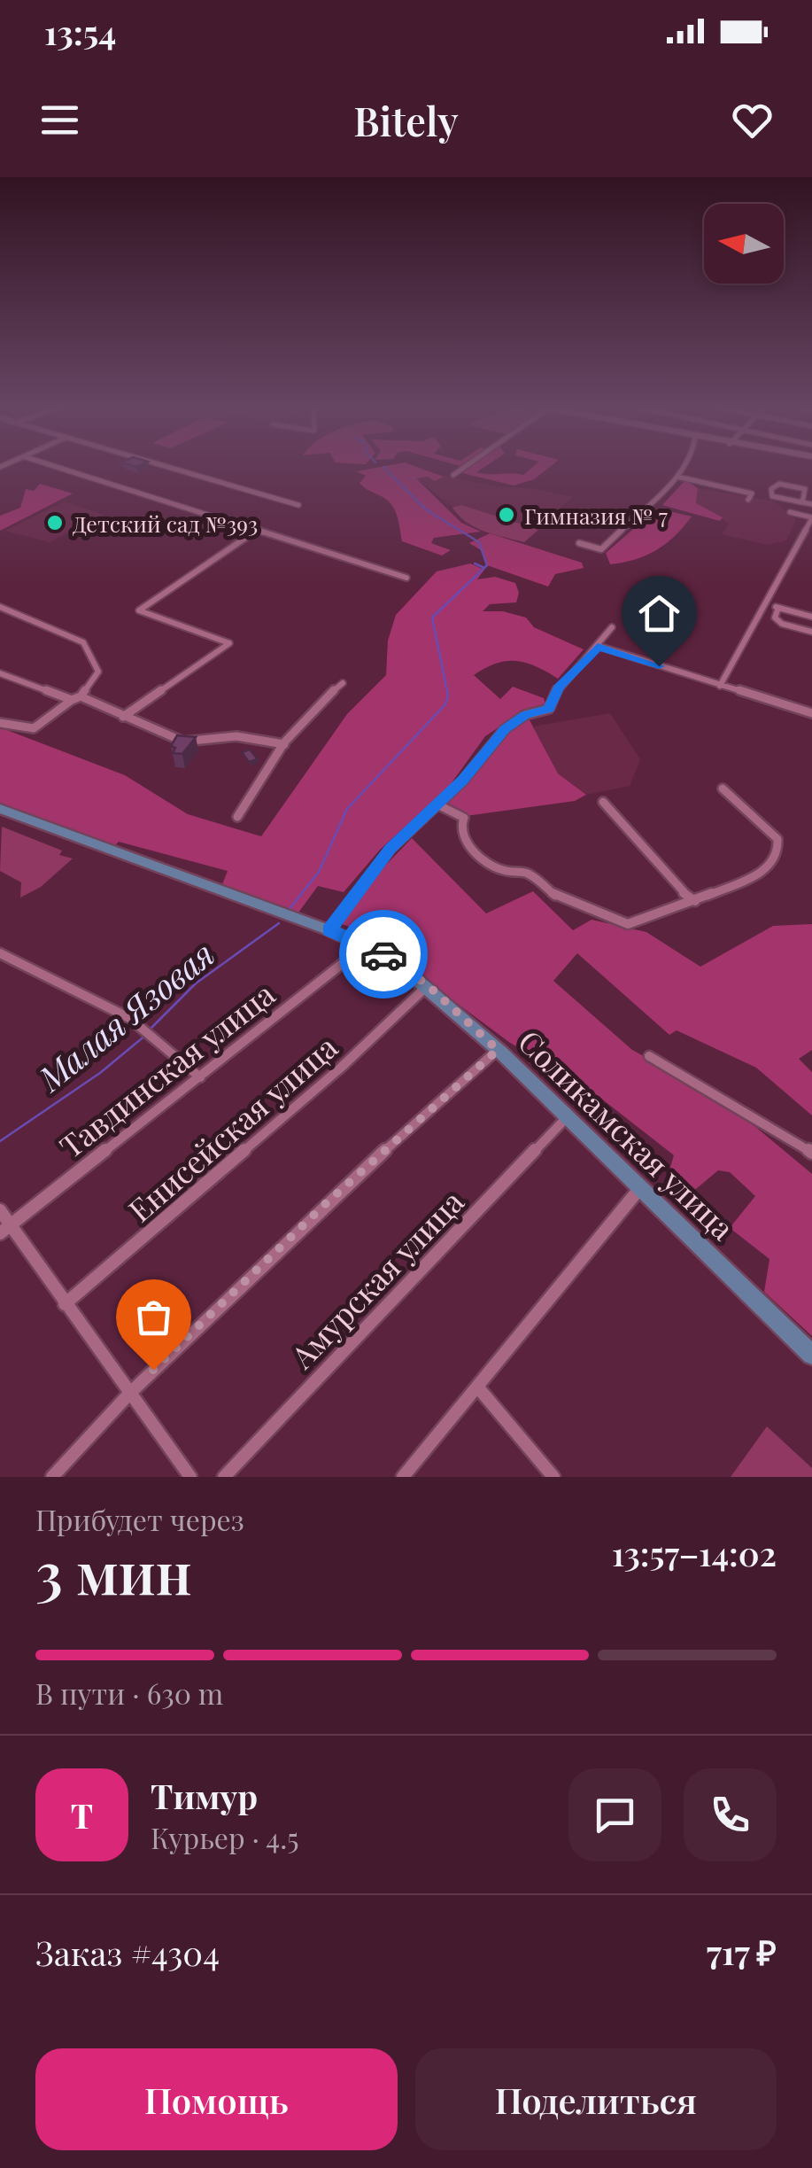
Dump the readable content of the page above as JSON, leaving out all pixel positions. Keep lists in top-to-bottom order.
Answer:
{
  "streets": {
    "main road": ["Соликамская улица"],
    "street": ["Тавдинская улица", "Енисейская улица", "Амурская улица"]
  },
  "crossings": [
    ["Тавдинская улица", "Соликамская улица"],
    ["Енисейская улица", "Соликамская улица"],
    ["Соликамская улица", "Амурская улица"]
  ],
  "water": ["Малая Язовая"],
  "places": ["Гимназия № 7", "Детский сад №393"],
  "north": "left",
  "page": {
    "status": "13:54",
    "header": "Bitely",
    "heading": ["3 мин", "Прибудет через", "13:57–14:02"],
    "panel": [
      "Тимур",
      "Курьер · 4.5",
      "Заказ #4304",
      "717 ₽"
    ],
    "bar": "В пути · 630 m",
    "round": "Т",
    "buttons": ["Помощь", "Поделиться"]
  }
}
